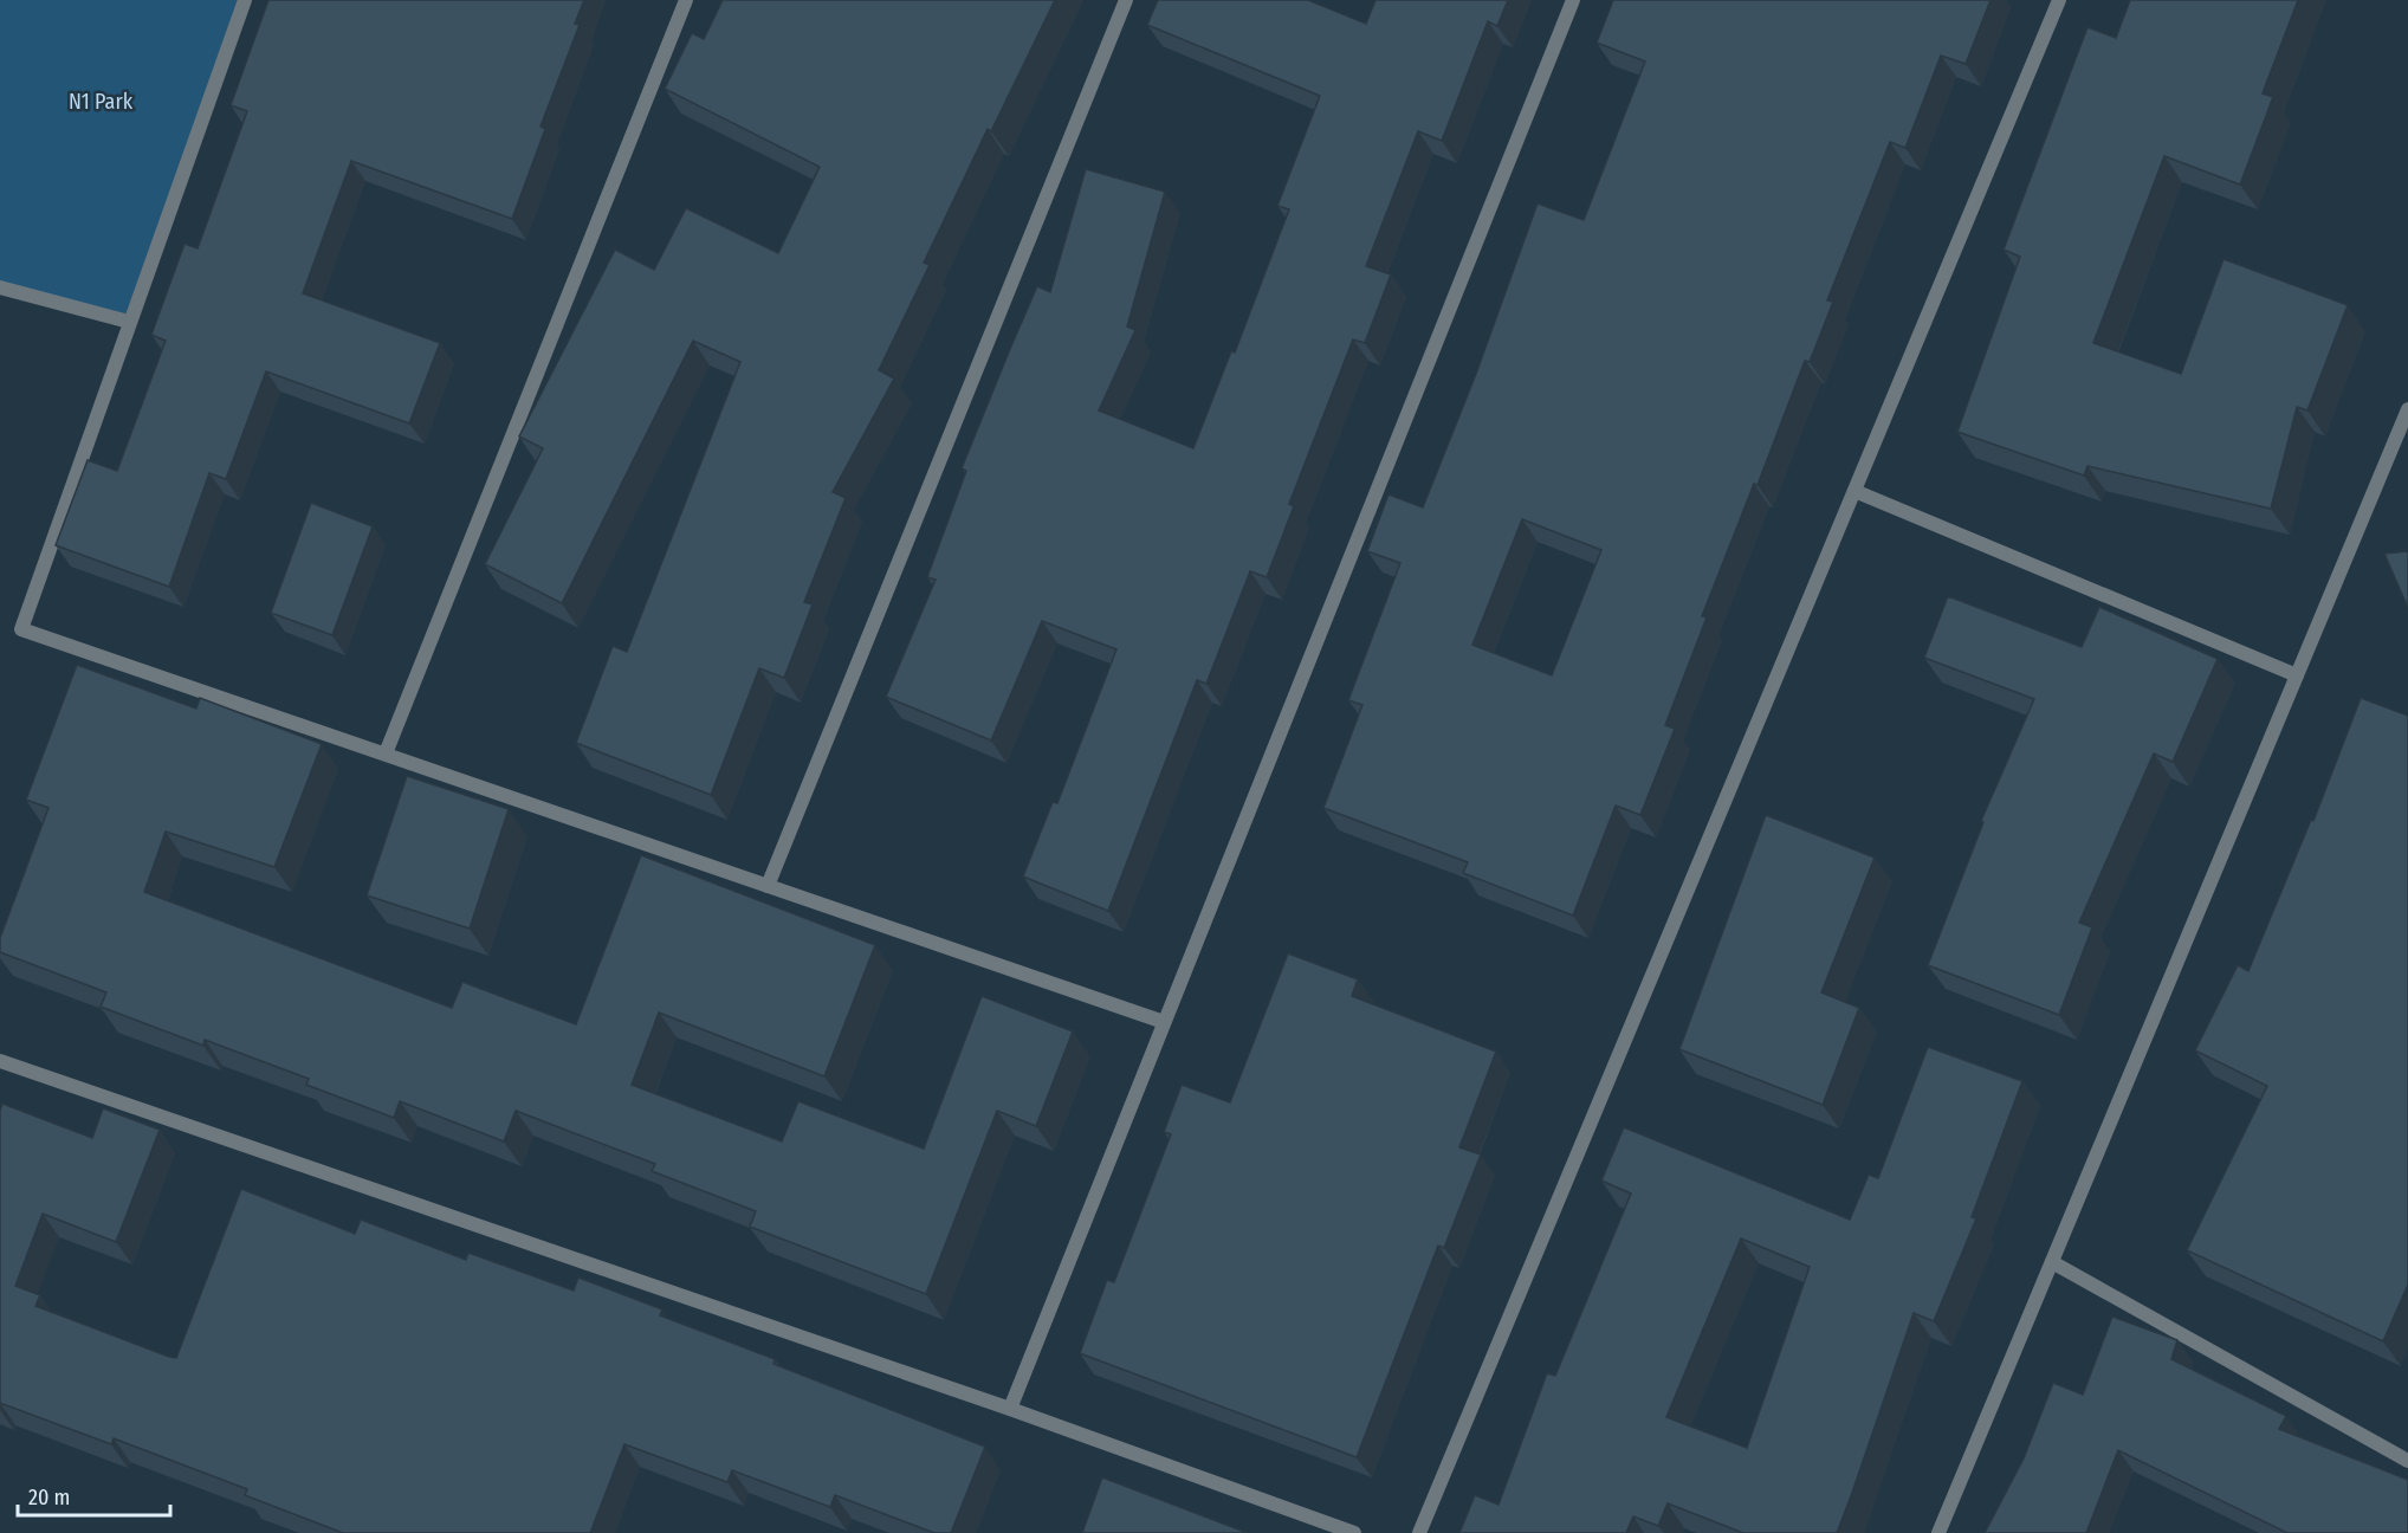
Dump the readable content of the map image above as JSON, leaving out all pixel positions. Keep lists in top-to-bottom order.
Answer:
{
  "parks": ["N1 Park"],
  "scale_bar": "20 m"
}
